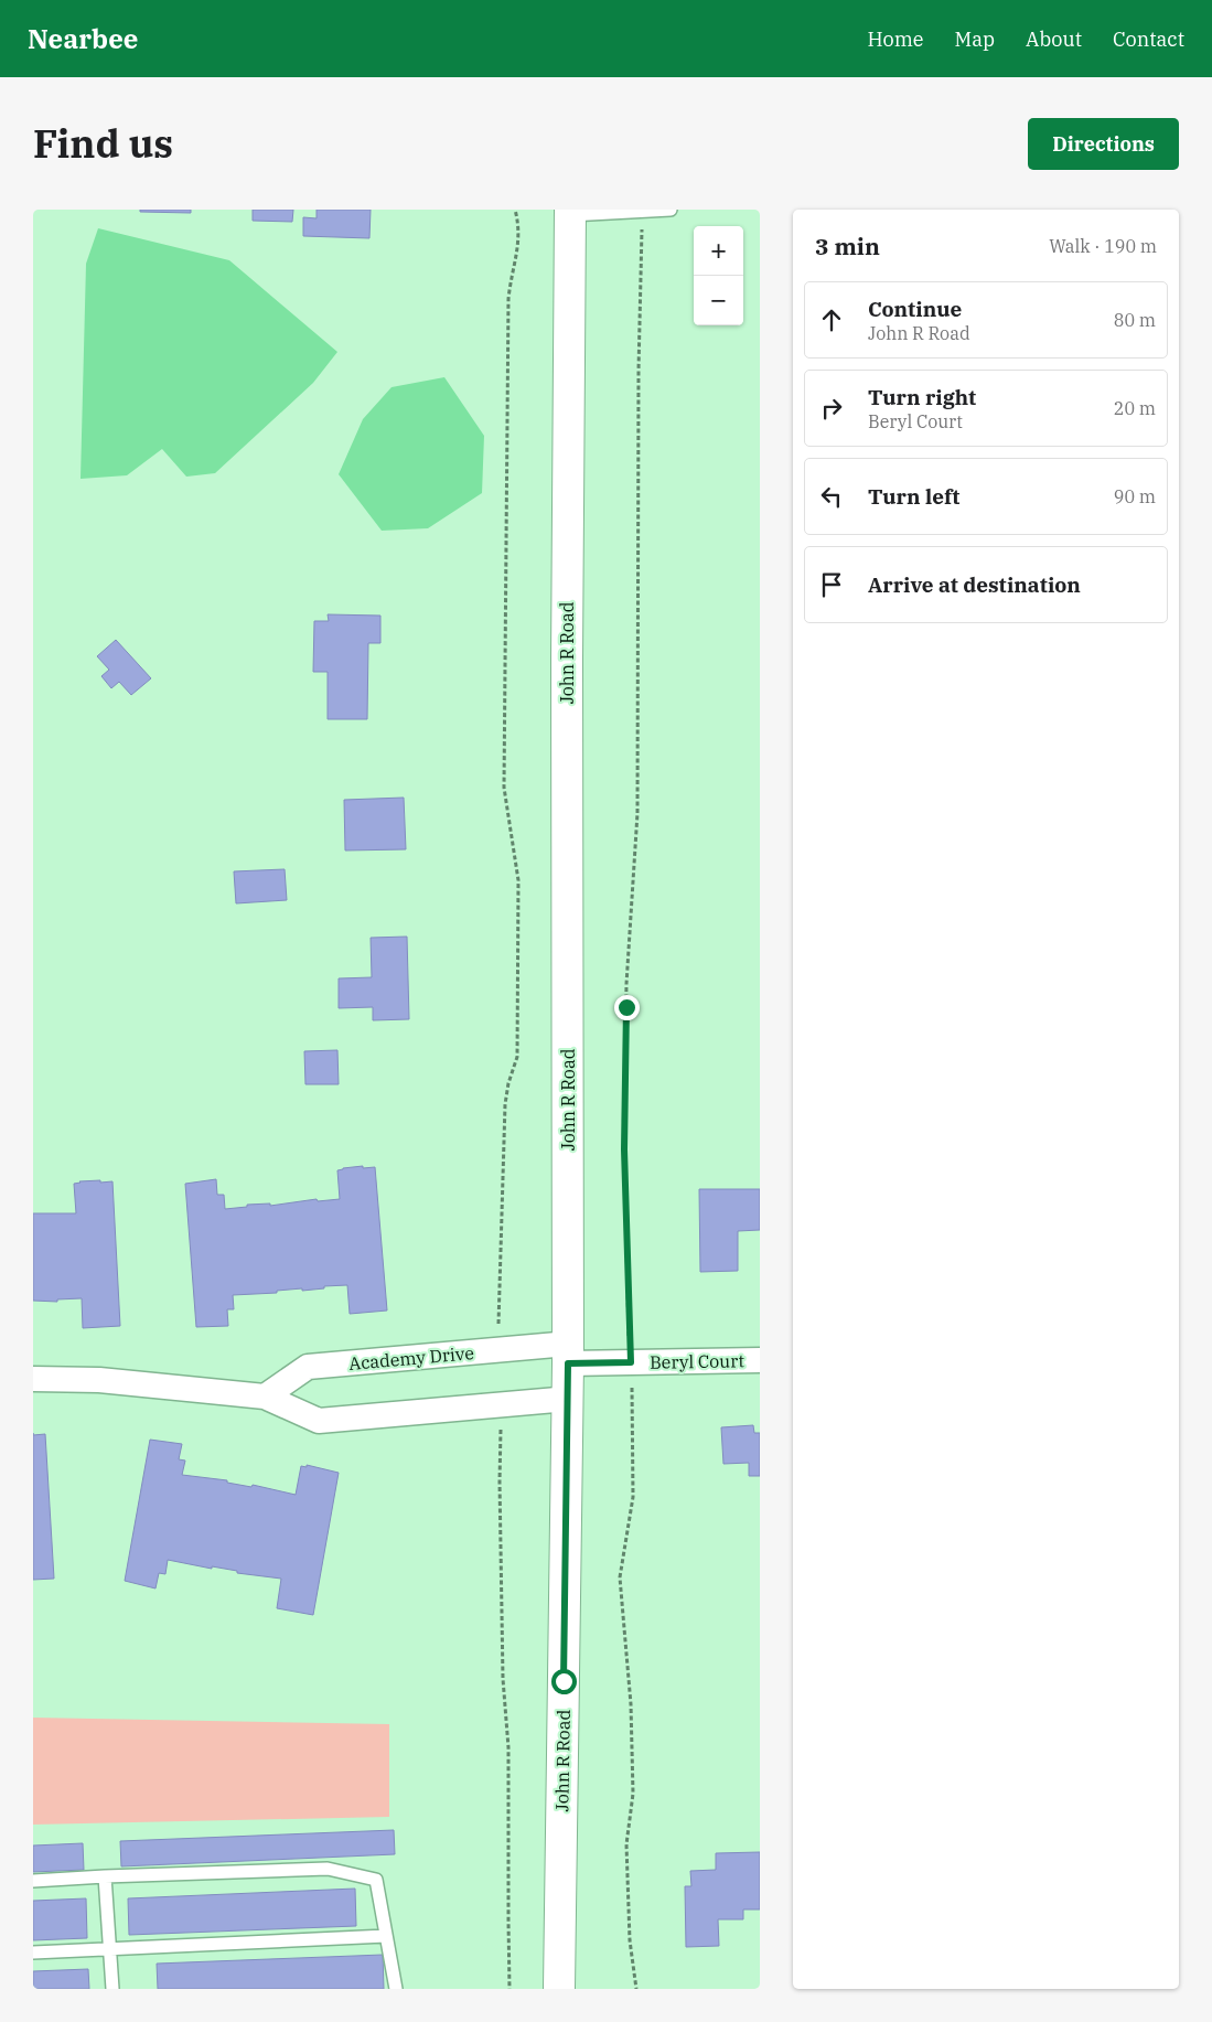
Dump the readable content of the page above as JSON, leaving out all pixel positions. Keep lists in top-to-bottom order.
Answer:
{
  "streets": {
    "main road": ["John R Road"],
    "street": ["Academy Drive", "Beryl Court"]
  },
  "crossings": [
    ["John R Road", "Academy Drive"],
    ["John R Road", "Beryl Court"],
    ["Academy Drive", "Beryl Court"]
  ],
  "page": {
    "header": "Nearbee",
    "nav": [
      "Home",
      "Map",
      "About",
      "Contact"
    ],
    "title": "Find us",
    "buttons": "Directions",
    "heading": ["3 min", "Walk · 190 m"],
    "map_buttons": ["+", "−"],
    "list": [
      ["Continue", "John R Road", "80 m"],
      ["Turn right", "Beryl Court", "20 m"],
      ["Turn left", "90 m"],
      "Arrive at destination"
    ]
  }
}
